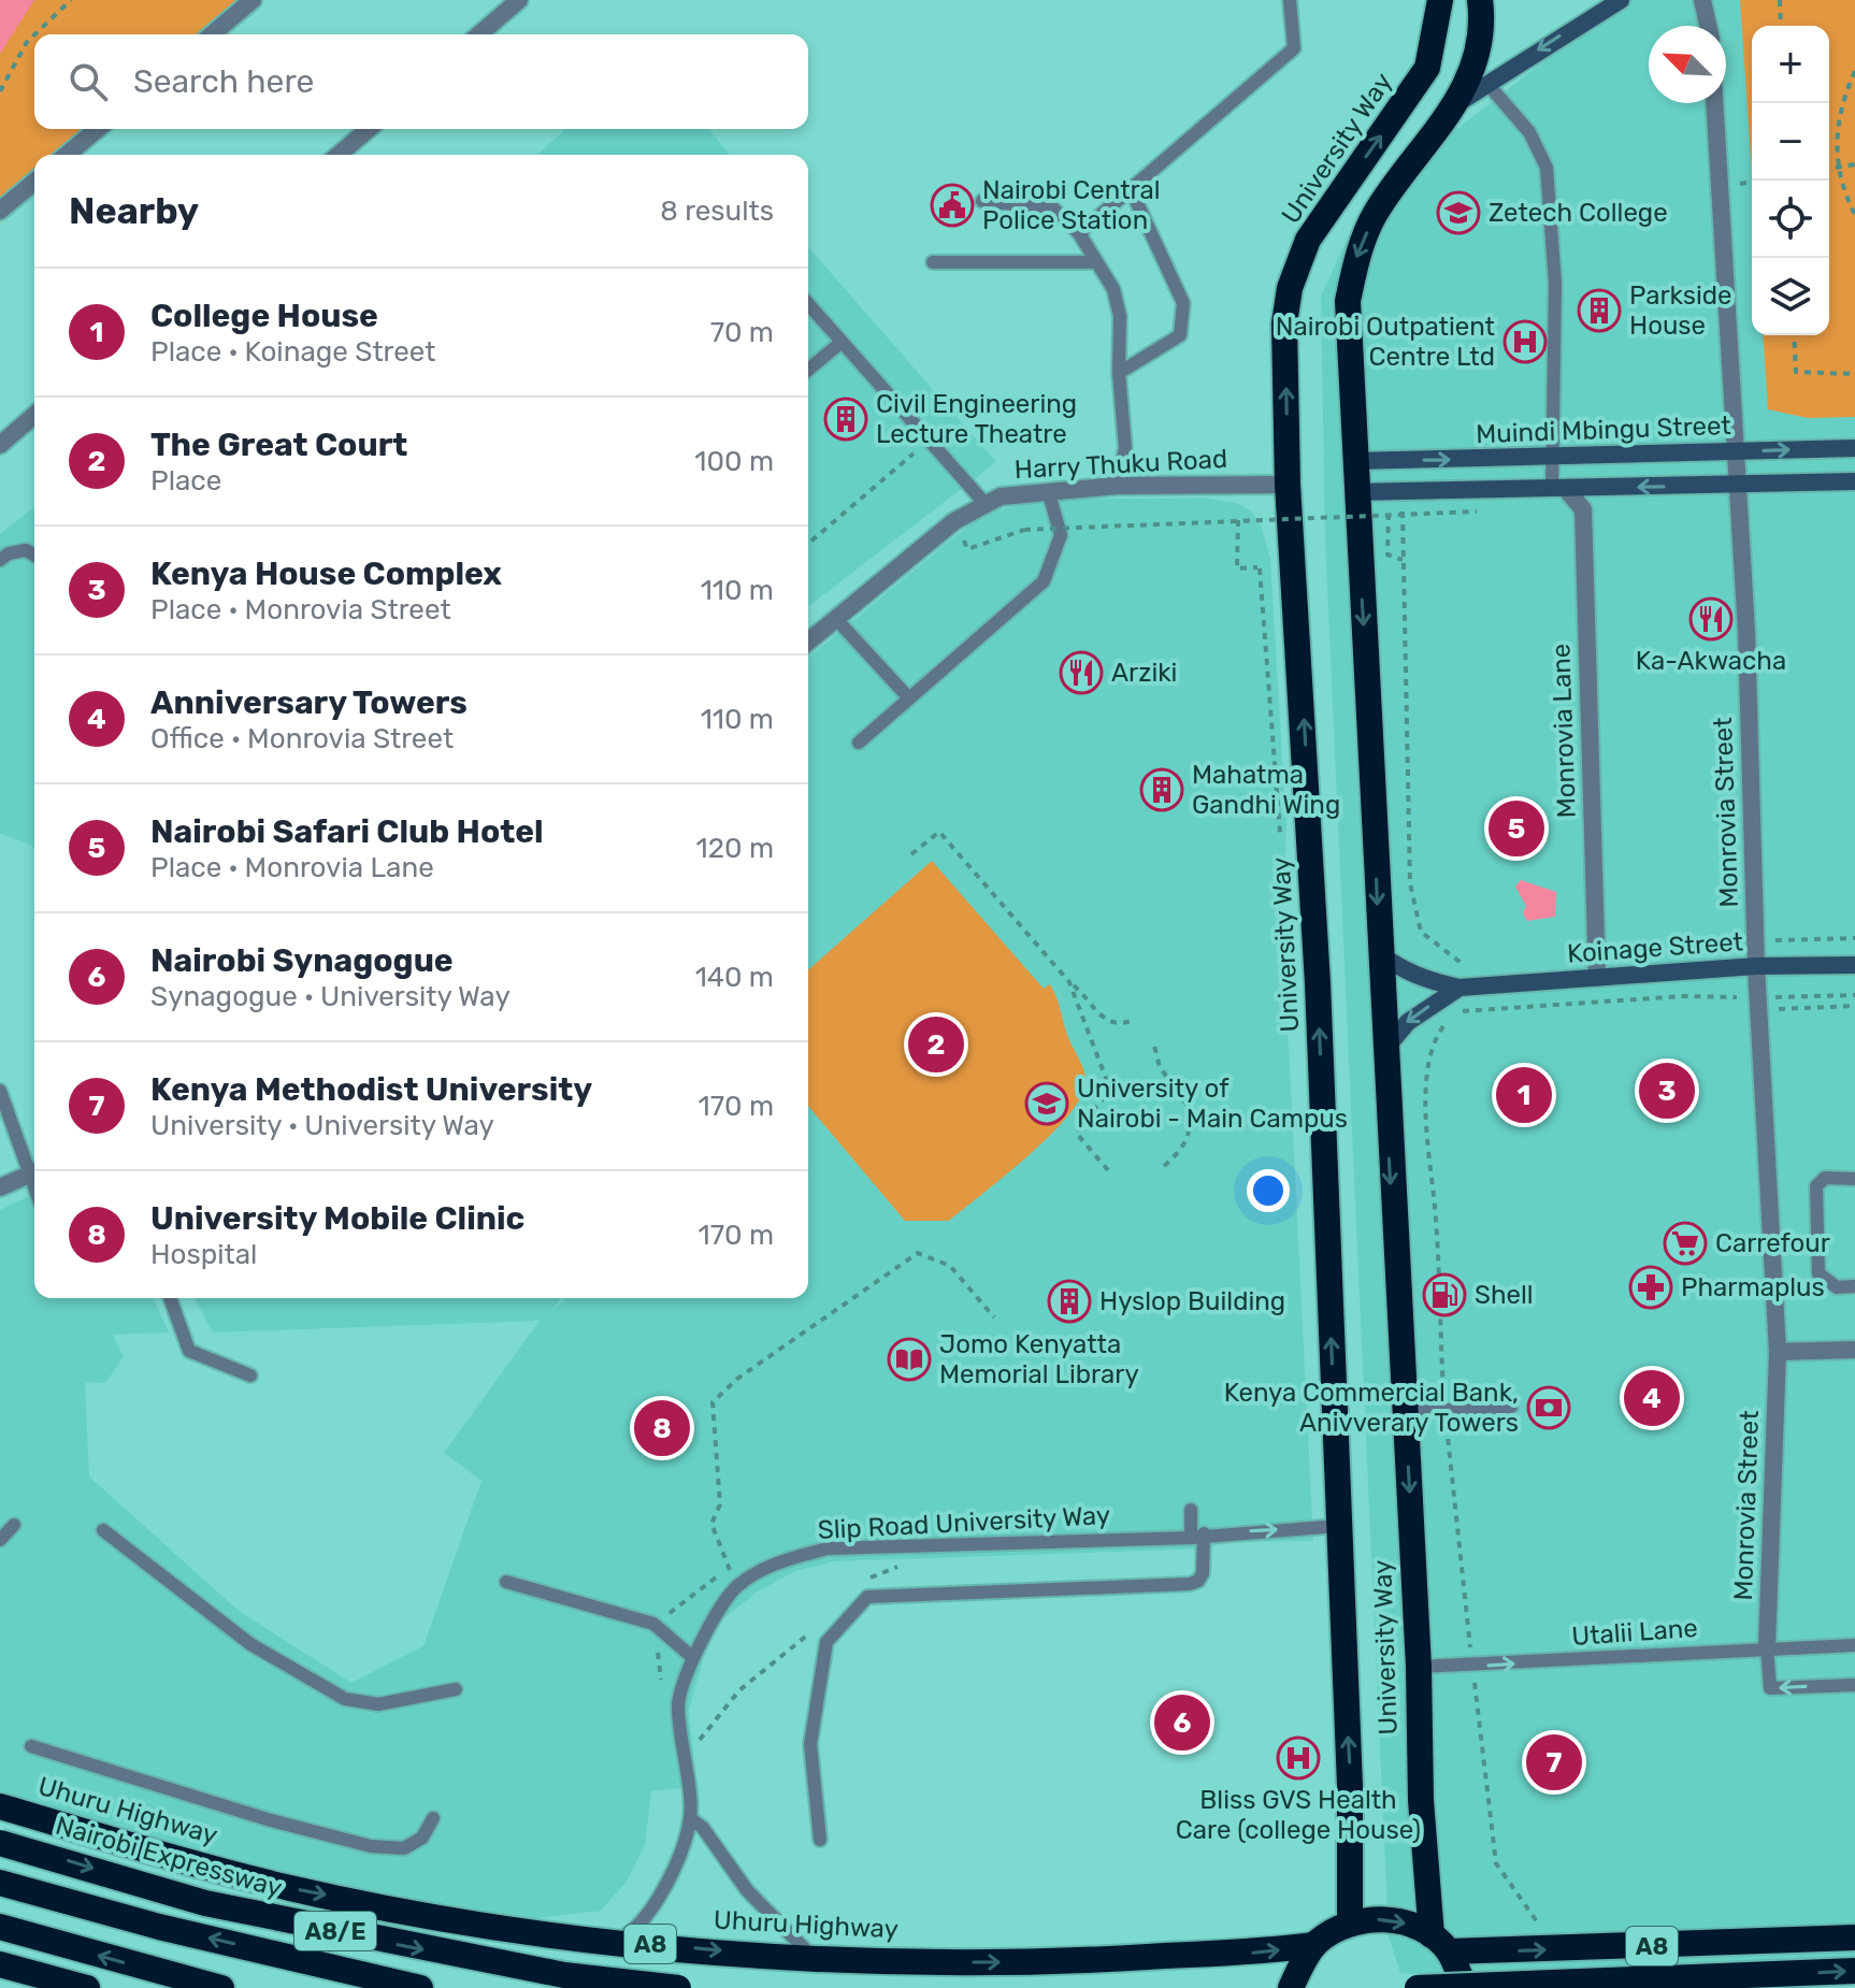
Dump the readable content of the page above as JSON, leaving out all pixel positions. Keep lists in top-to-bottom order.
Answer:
{
  "streets": {
    "highway": [
      "University Way",
      "Uhuru Highway",
      "Nairobi Expressway",
      "A8/E",
      "A8"
    ],
    "street": [
      "Muindi Mbingu Street",
      "Harry Thuku Road",
      "Monrovia Lane",
      "Monrovia Street",
      "Koinage Street"
    ],
    "lane": ["Slip Road University Way", "Utalii Lane"]
  },
  "crossings": [
    ["University Way", "Muindi Mbingu Street"],
    ["University Way", "Harry Thuku Road"],
    ["University Way", "Koinage Street"],
    ["University Way", "Slip Road University Way"],
    ["University Way", "Utalii Lane"],
    ["University Way", "A8"],
    ["Muindi Mbingu Street", "Monrovia Street"],
    ["Monrovia Lane", "Koinage Street"],
    ["Monrovia Street", "Koinage Street"],
    ["Monrovia Street", "Utalii Lane"],
    ["Slip Road University Way", "Uhuru Highway"]
  ],
  "one_way": ["Utalii Lane"],
  "places": {
    "public building": ["Nairobi Central Police Station"],
    "school or university": ["Zetech College", "University of Nairobi - Main Campus"],
    "building": [
      "Parkside House",
      "Civil Engineering Lecture Theatre",
      "Mahatma Gandhi Wing",
      "Hyslop Building"
    ],
    "hospital": ["Nairobi Outpatient Centre Ltd", "Bliss GVS Health Care (college House)"],
    "restaurant": ["Ka-Akwacha", "Arziki"],
    "supermarket": ["Carrefour"],
    "pharmacy": ["Pharmaplus"],
    "fuel station": ["Shell"],
    "library": ["Jomo Kenyatta Memorial Library"],
    "bank": ["Kenya Commercial Bank, Anivverary Towers"]
  },
  "north": "top left",
  "page": {
    "map_buttons": ["+", "−"],
    "search": "Search here",
    "heading": ["Nearby", "8 results"],
    "list": [
      {
        "mark": "1",
        "name": "College House",
        "note": "Place · Koinage Street",
        "value": "70 m"
      },
      {
        "mark": "2",
        "name": "The Great Court",
        "note": "Place",
        "value": "100 m"
      },
      {
        "mark": "3",
        "name": "Kenya House Complex",
        "note": "Place · Monrovia Street",
        "value": "110 m"
      },
      {
        "mark": "4",
        "name": "Anniversary Towers",
        "note": "Office · Monrovia Street",
        "value": "110 m"
      },
      {
        "mark": "5",
        "name": "Nairobi Safari Club Hotel",
        "note": "Place · Monrovia Lane",
        "value": "120 m"
      },
      {
        "mark": "6",
        "name": "Nairobi Synagogue",
        "note": "Synagogue · University Way",
        "value": "140 m"
      },
      {
        "mark": "7",
        "name": "Kenya Methodist University",
        "note": "University · University Way",
        "value": "170 m"
      },
      {
        "mark": "8",
        "name": "University Mobile Clinic",
        "note": "Hospital",
        "value": "170 m"
      }
    ],
    "pins": [
      "5",
      "2",
      "3",
      "1",
      "4",
      "8",
      "6",
      "7"
    ]
  }
}
